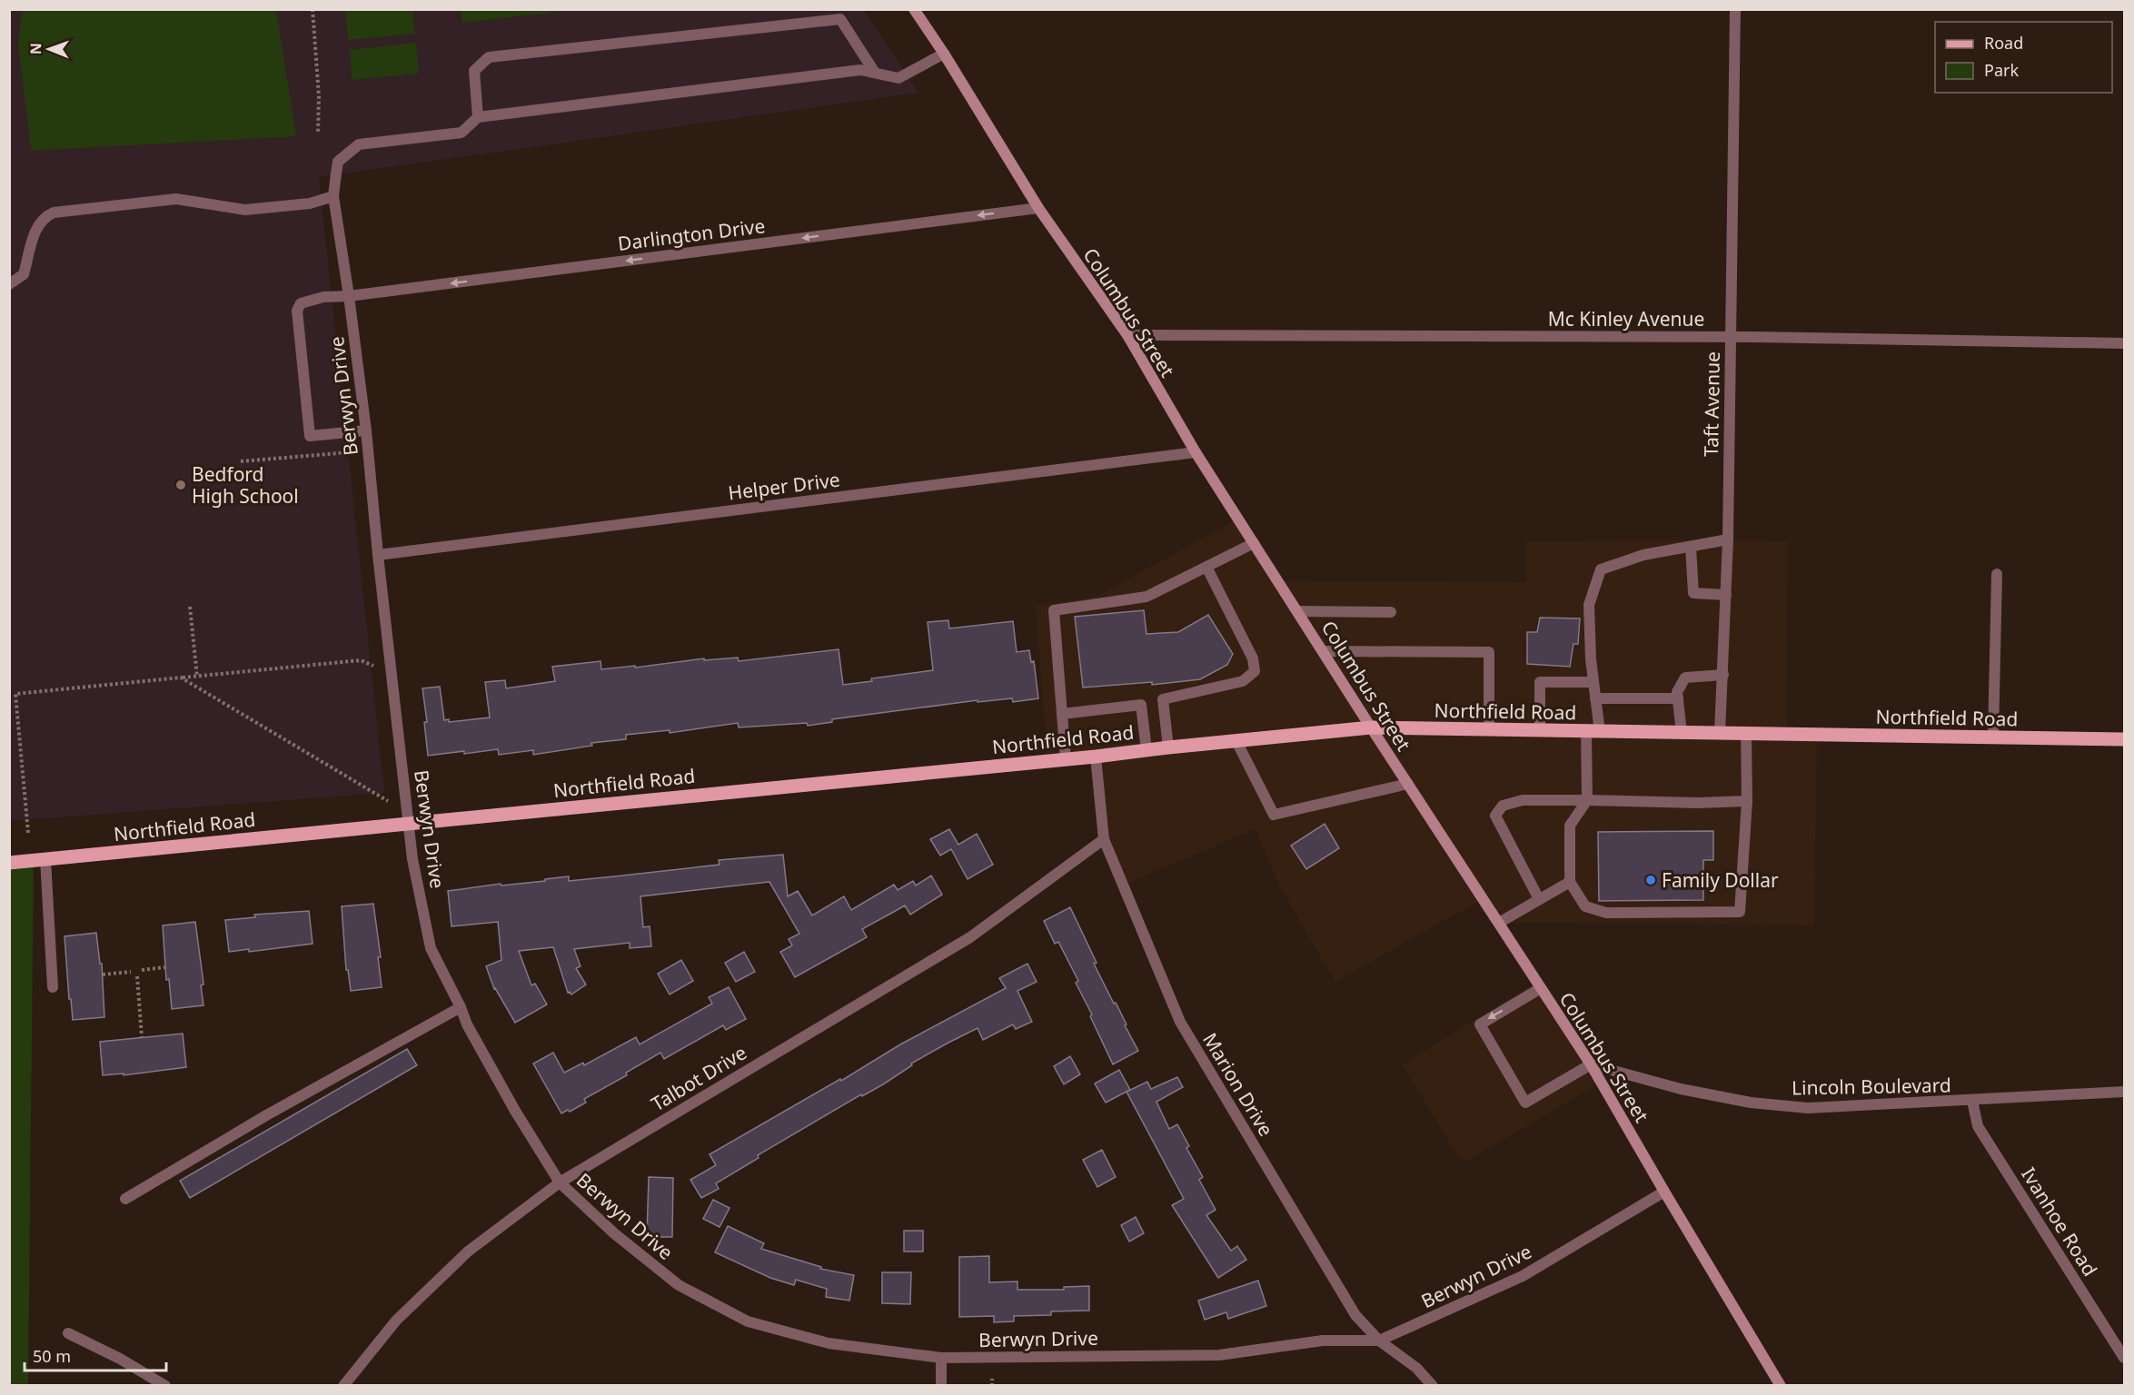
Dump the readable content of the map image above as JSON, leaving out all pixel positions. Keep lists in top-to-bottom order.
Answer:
{
  "streets": {
    "main road": ["Northfield Road"],
    "street": [
      "Darlington Drive",
      "Columbus Street",
      "Mc Kinley Avenue",
      "Berwyn Drive",
      "Taft Avenue",
      "Helper Drive",
      "Talbot Drive",
      "Marion Drive",
      "Lincoln Boulevard",
      "Ivanhoe Road"
    ]
  },
  "crossings": [
    ["Darlington Drive", "Columbus Street"],
    ["Darlington Drive", "Berwyn Drive"],
    ["Columbus Street", "Mc Kinley Avenue"],
    ["Columbus Street", "Berwyn Drive"],
    ["Columbus Street", "Helper Drive"],
    ["Columbus Street", "Northfield Road"],
    ["Columbus Street", "Lincoln Boulevard"],
    ["Mc Kinley Avenue", "Taft Avenue"],
    ["Berwyn Drive", "Helper Drive"],
    ["Berwyn Drive", "Northfield Road"],
    ["Berwyn Drive", "Talbot Drive"],
    ["Berwyn Drive", "Marion Drive"],
    ["Taft Avenue", "Northfield Road"],
    ["Northfield Road", "Marion Drive"],
    ["Talbot Drive", "Marion Drive"],
    ["Lincoln Boulevard", "Ivanhoe Road"]
  ],
  "one_way": ["Darlington Drive"],
  "places": ["Bedford High School", "Family Dollar"],
  "legend": ["Road", "Park"],
  "scale_bar": "50 m",
  "north": "left"
}
